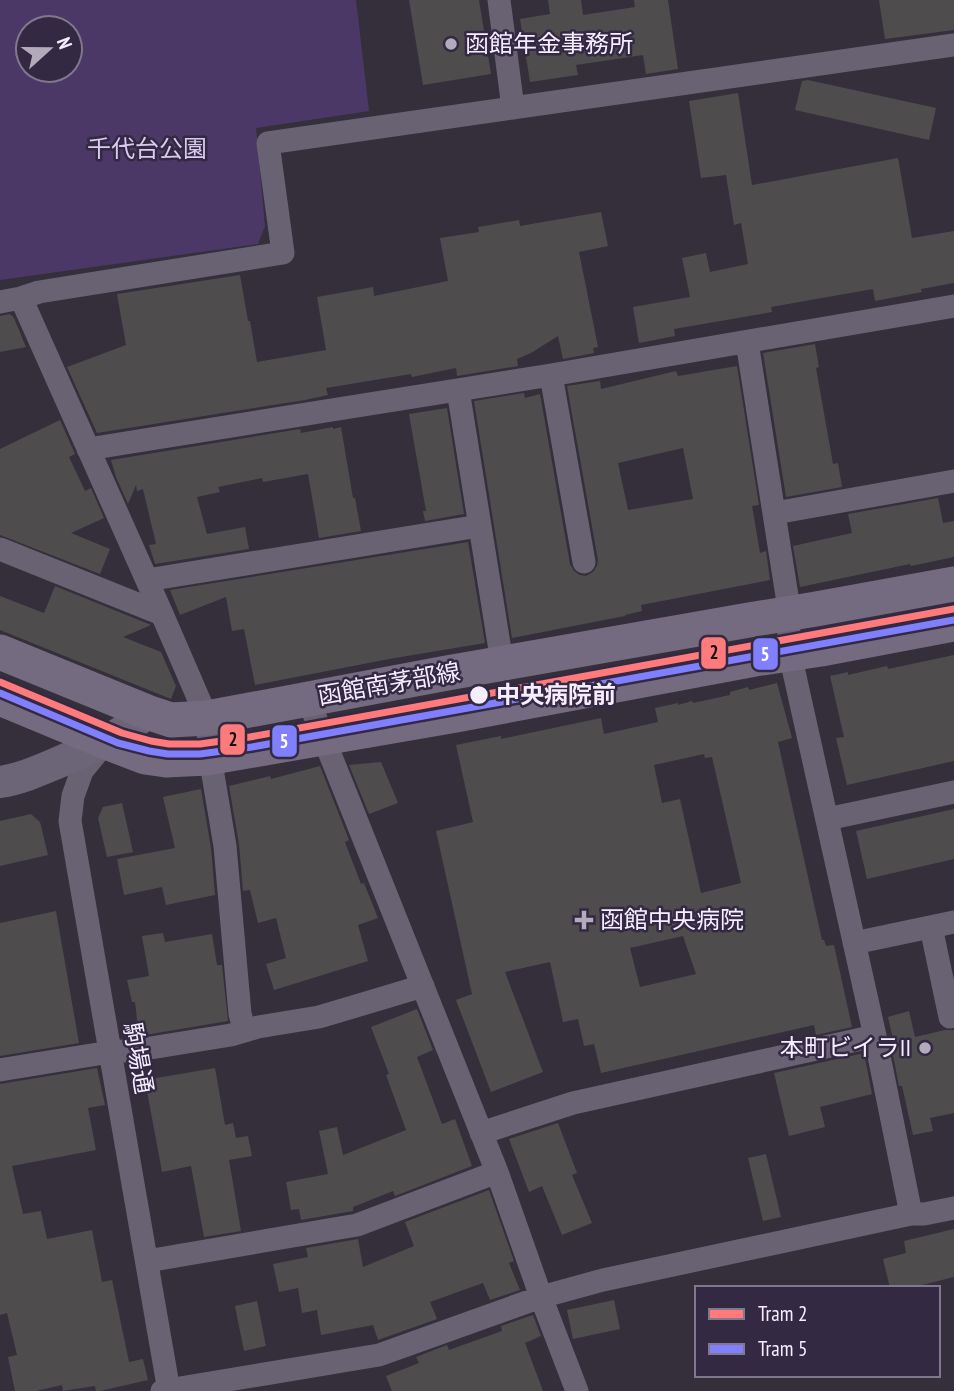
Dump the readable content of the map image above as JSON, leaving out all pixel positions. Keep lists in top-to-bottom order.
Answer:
{
  "streets": {
    "main road": ["函館南茅部線"],
    "street": ["駒場通"]
  },
  "parks": ["千代台公園"],
  "places": {
    "other": ["函館年金事務所", "中央病院前", "本町ビイラII"],
    "health": ["函館中央病院"]
  },
  "lines": ["tram line 2", "tram line 5"],
  "legend": ["Tram 2", "Tram 5"],
  "north": "right"
}
